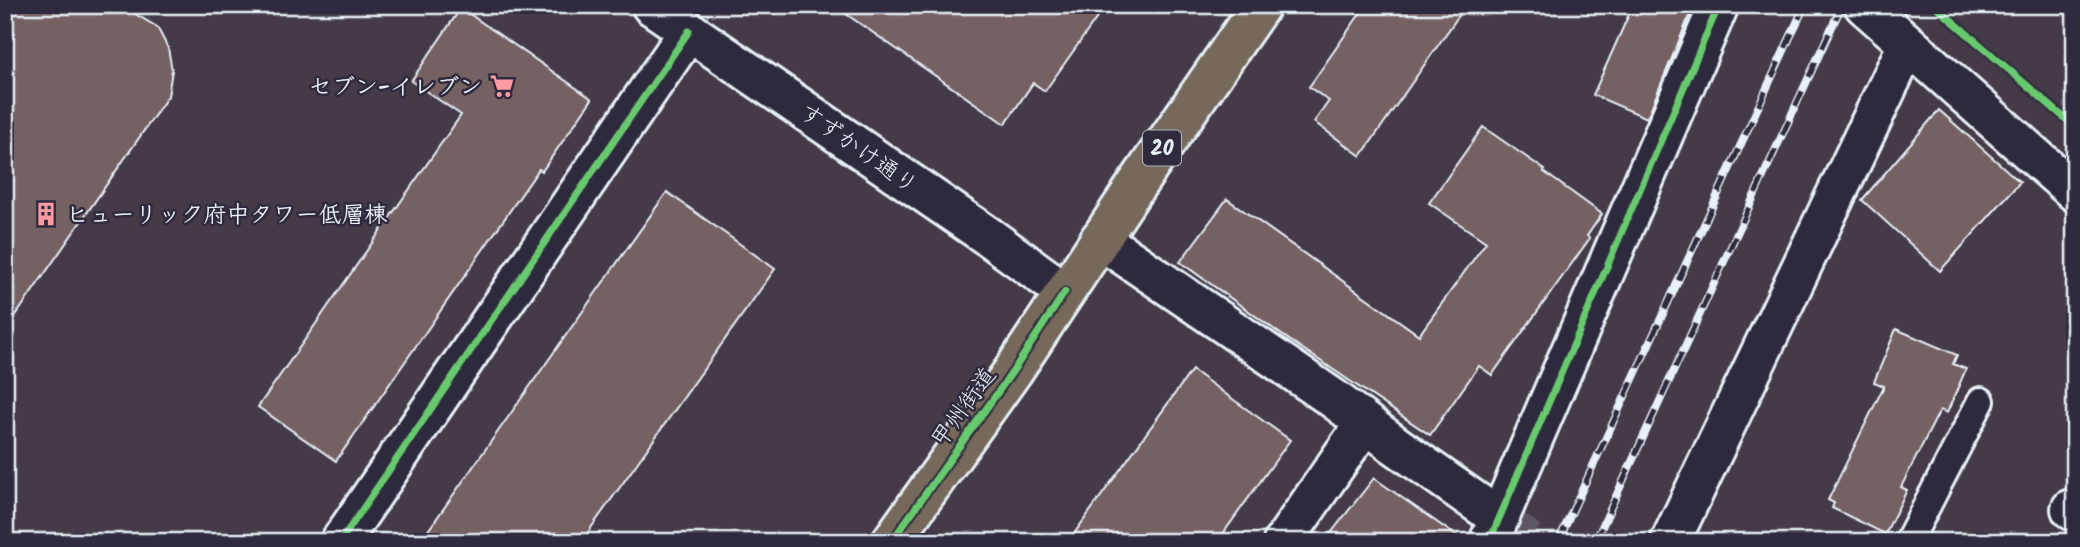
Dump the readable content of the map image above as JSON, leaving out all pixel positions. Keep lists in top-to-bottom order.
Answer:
{
  "streets": {
    "highway": ["20", "甲州街道"],
    "street": ["すずかけ通り"]
  },
  "crossings": [
    ["すずかけ通り", "甲州街道"]
  ],
  "places": {
    "supermarket": ["セブン-イレブン"],
    "building": ["ヒューリック府中タワー低層棟"]
  }
}
